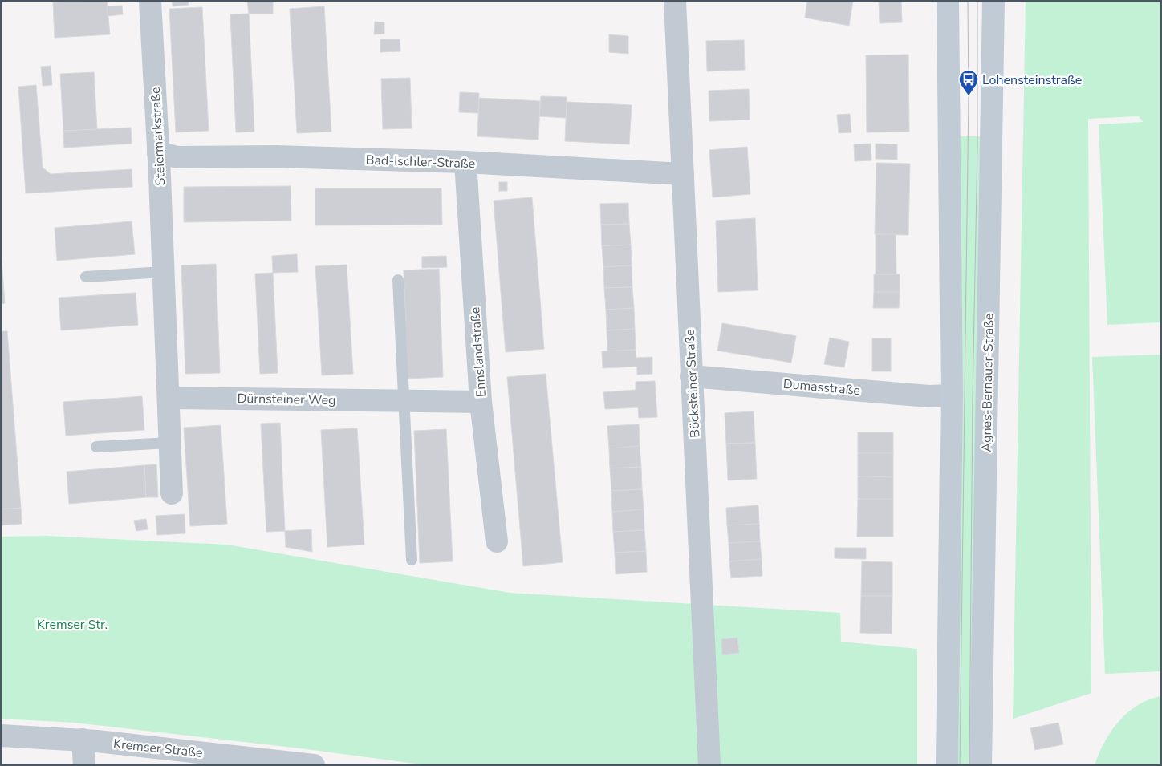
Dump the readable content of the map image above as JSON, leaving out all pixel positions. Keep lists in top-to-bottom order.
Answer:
{
  "streets": {
    "main road": ["Agnes-Bernauer-Straße"],
    "street": [
      "Steiermarkstraße",
      "Bad-Ischler-Straße",
      "Ennslandstraße",
      "Böcksteiner Straße",
      "Dumasstraße",
      "Dürnsteiner Weg",
      "Kremser Straße"
    ]
  },
  "crossings": [
    ["Steiermarkstraße", "Bad-Ischler-Straße"],
    ["Steiermarkstraße", "Dürnsteiner Weg"],
    ["Bad-Ischler-Straße", "Ennslandstraße"],
    ["Bad-Ischler-Straße", "Böcksteiner Straße"],
    ["Ennslandstraße", "Dürnsteiner Weg"],
    ["Böcksteiner Straße", "Dumasstraße"]
  ],
  "parks": ["Kremser Str."],
  "places": {
    "bus stop": ["Lohensteinstraße"]
  }
}
